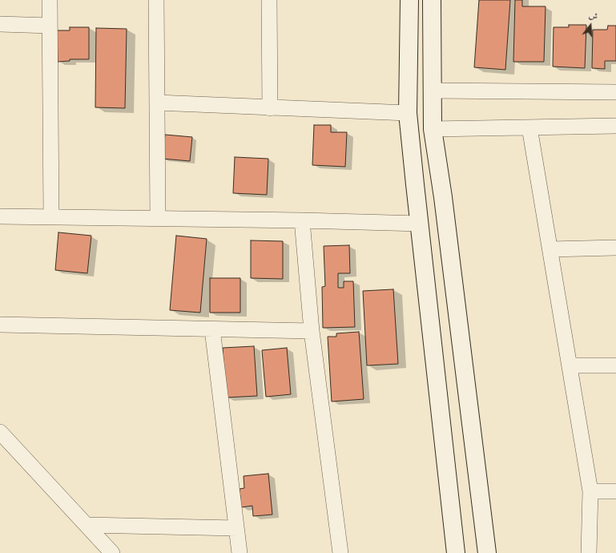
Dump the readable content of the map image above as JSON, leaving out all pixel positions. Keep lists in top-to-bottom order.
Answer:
{
  "north": "top"
}
